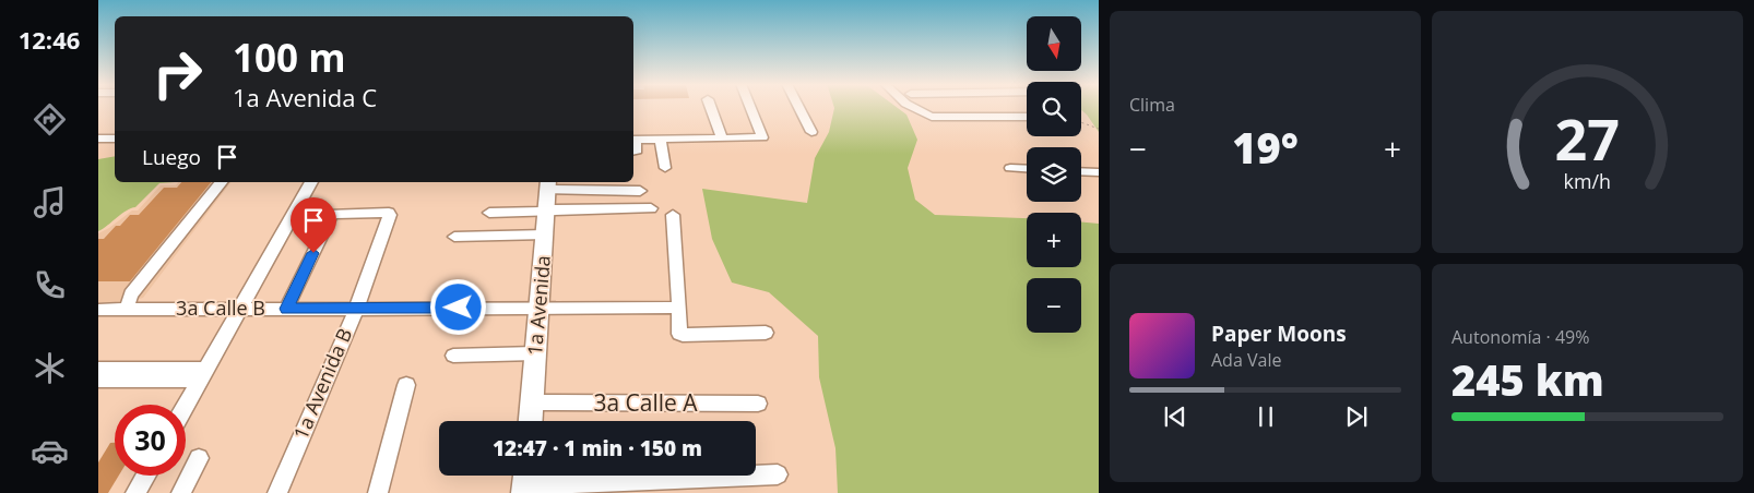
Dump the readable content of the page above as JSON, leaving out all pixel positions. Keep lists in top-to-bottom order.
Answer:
{
  "streets": {
    "main road": ["1a Avenida"],
    "street": ["3a Calle B", "1a Avenida B", "3a Calle A"]
  },
  "crossings": [
    ["1a Avenida", "3a Calle B"],
    ["1a Avenida", "3a Calle A"],
    ["3a Calle B", "1a Avenida B"]
  ],
  "north": "bottom",
  "page": {
    "tabs": "12:46",
    "tile": [
      "Clima",
      ["Autonomía · 49%", "245 km"]
    ],
    "map_buttons": ["+", "−"],
    "turn": ["100 m", "1a Avenida C"],
    "heat": ["−", "19°", "+"],
    "then": "Luego",
    "song": ["Paper Moons", "Ada Vale"],
    "limit": "30",
    "trip": "12:47 · 1 min · 150 m",
    "gauge": ["27", "km/h"]
  }
}
